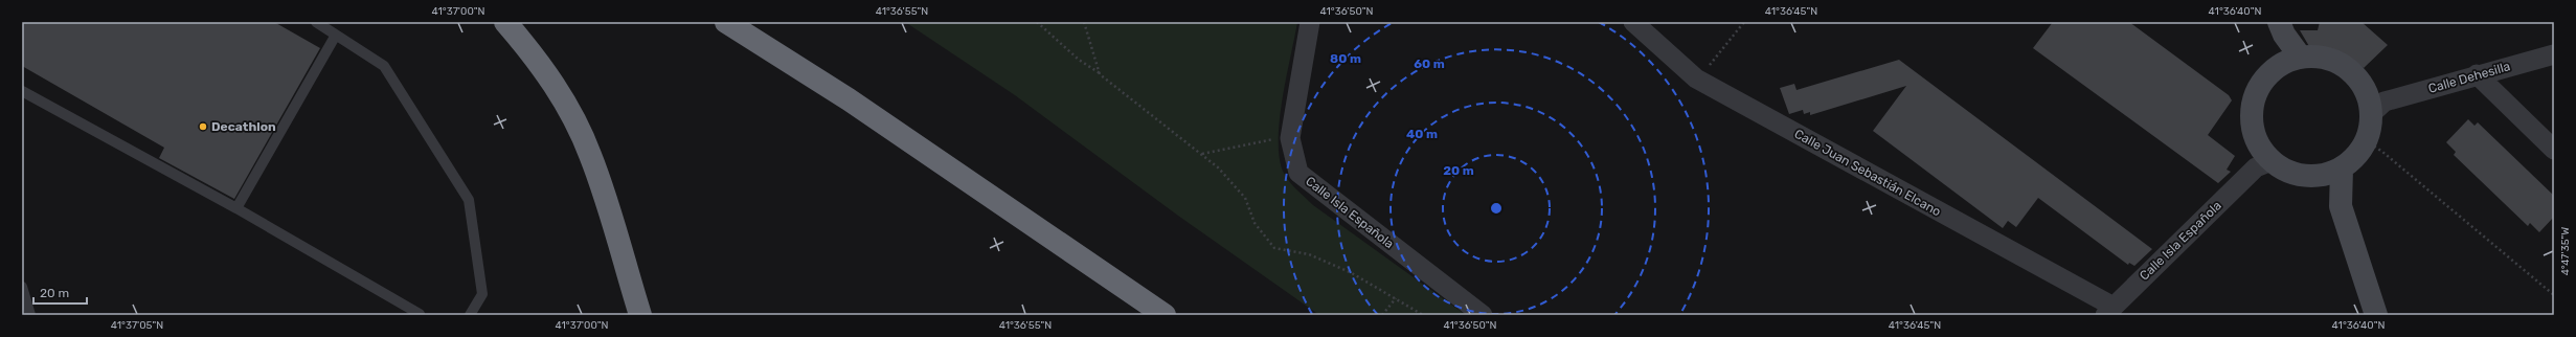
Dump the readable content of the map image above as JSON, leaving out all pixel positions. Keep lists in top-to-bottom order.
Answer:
{
  "streets": {
    "street": ["Calle Dehesilla", "Calle Juan Sebastián Elcano", "Calle Isla Española"]
  },
  "crossings": [
    ["Calle Dehesilla", "Calle Isla Española"],
    ["Calle Juan Sebastián Elcano", "Calle Isla Española"]
  ],
  "places": ["Decathlon"],
  "scale_bar": "20 m",
  "coordinates": [
    "41°37'00\"N",
    "41°36'55\"N",
    "41°36'50\"N",
    "41°36'45\"N",
    "41°36'40\"N",
    "4°47'35\"W",
    "41°37'05\"N"
  ],
  "rings": [
    "80 m",
    "60 m",
    "40 m",
    "20 m"
  ]
}
